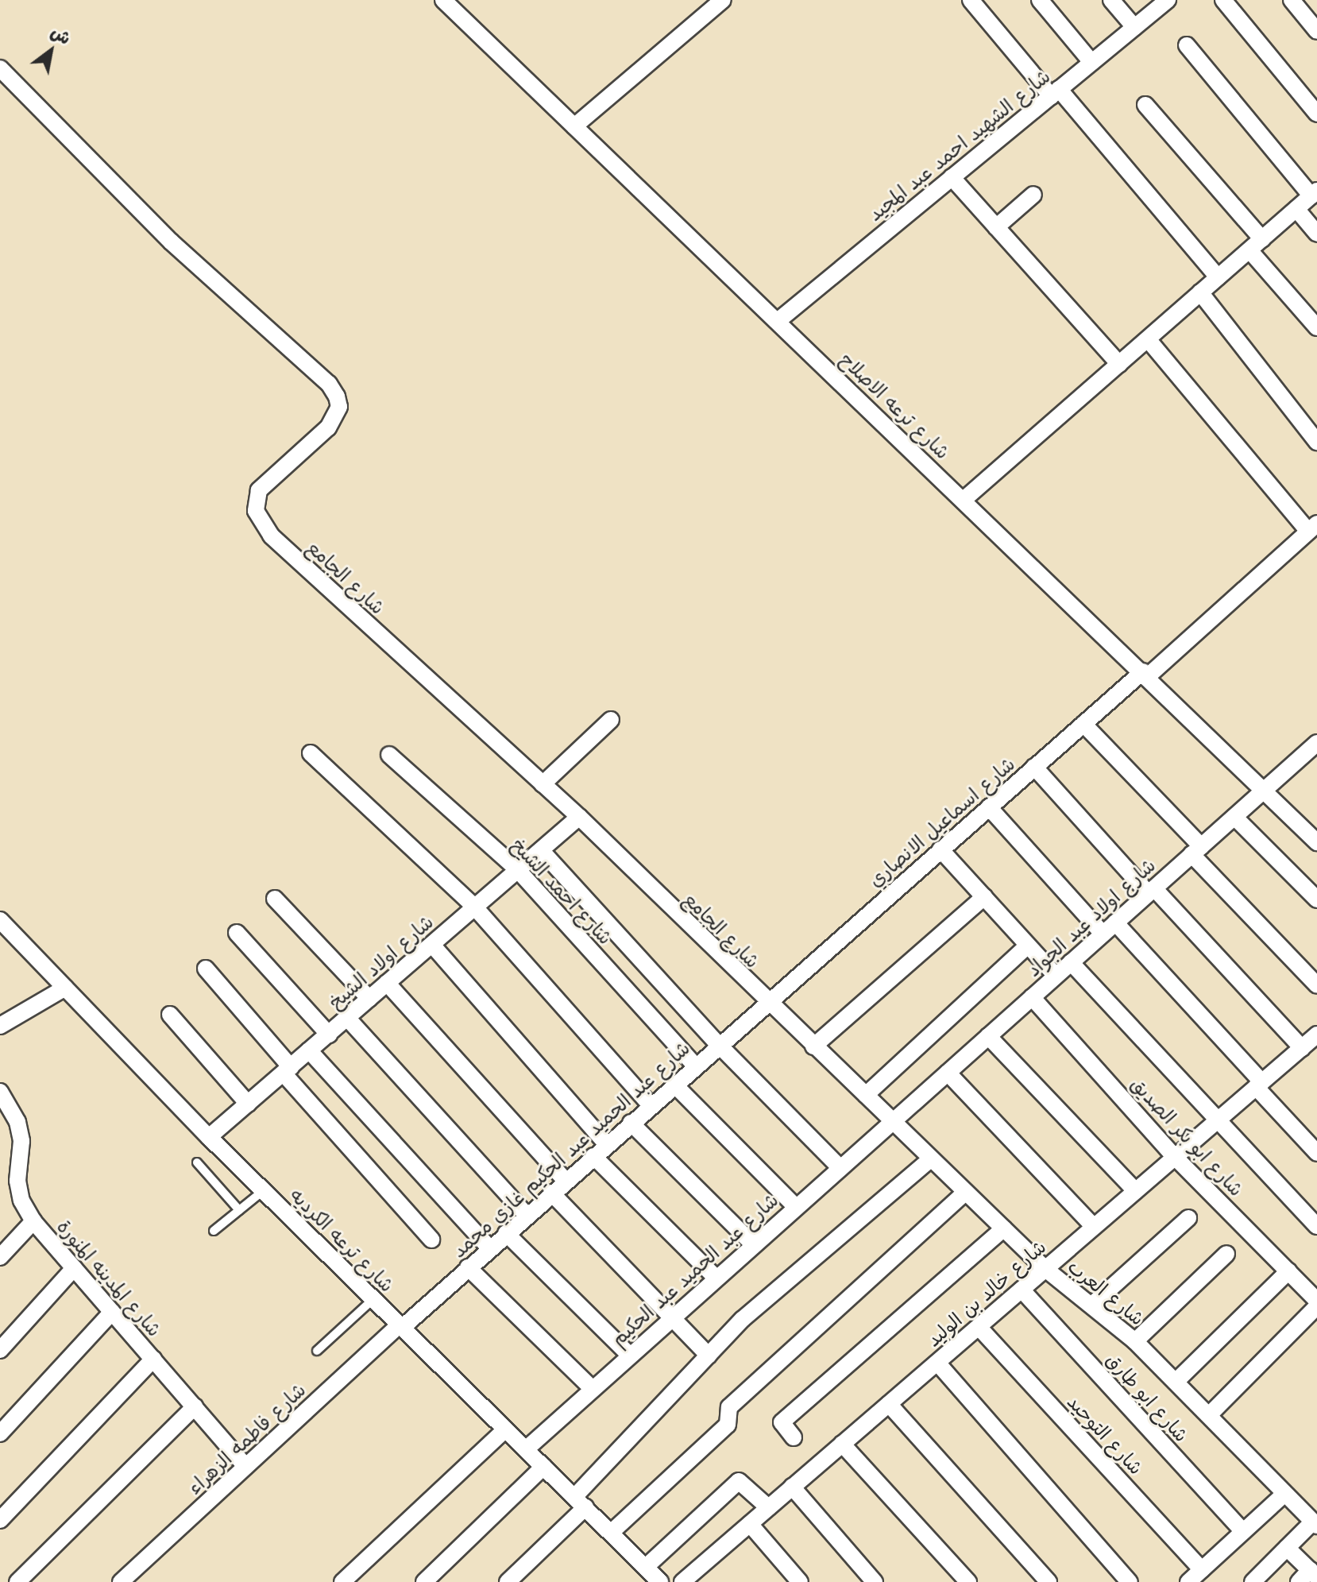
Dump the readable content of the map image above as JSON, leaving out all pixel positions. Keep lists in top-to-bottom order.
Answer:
{
  "streets": {
    "street": [
      "شارع الشهيد احمد عبد المجيد",
      "شارع ترعه الاصلاح",
      "شارع الجامع",
      "شارع اسماعيل الانصاري",
      "شارع احمد الشيخ",
      "شارع اولاد عبد الجواد",
      "شارع اولاد الشيخ",
      "شارع ابو بكر الصديق",
      "شارع عبد الحميد عبد الحكيم غازي محمد",
      "شارع ترعه الكرديه",
      "شارع عبد الحميد عبد الحكيم",
      "شارع المدينه المنورة",
      "شارع العرب",
      "شارع خالد بن الوليد",
      "شارع ابو طارق",
      "شارع التوحيد",
      "شارع فاطمه الزهراء"
    ]
  },
  "crossings": [
    ["شارع الشهيد احمد عبد المجيد", "شارع ترعه الاصلاح"],
    ["شارع ترعه الاصلاح", "شارع اسماعيل الانصاري"],
    ["شارع ترعه الاصلاح", "شارع اولاد عبد الجواد"],
    ["شارع الجامع", "شارع اسماعيل الانصاري"],
    ["شارع الجامع", "شارع اولاد الشيخ"],
    ["شارع الجامع", "شارع عبد الحميد عبد الحكيم غازي محمد"],
    ["شارع الجامع", "شارع العرب"],
    ["شارع اسماعيل الانصاري", "شارع عبد الحميد عبد الحكيم غازي محمد"],
    ["شارع احمد الشيخ", "شارع اولاد الشيخ"],
    ["شارع احمد الشيخ", "شارع عبد الحميد عبد الحكيم غازي محمد"],
    ["شارع اولاد عبد الجواد", "شارع ابو بكر الصديق"],
    ["شارع اولاد عبد الجواد", "شارع عبد الحميد عبد الحكيم"],
    ["شارع اولاد عبد الجواد", "شارع العرب"],
    ["شارع اولاد الشيخ", "شارع ترعه الكرديه"],
    ["شارع ابو بكر الصديق", "شارع خالد بن الوليد"],
    ["شارع عبد الحميد عبد الحكيم غازي محمد", "شارع ترعه الكرديه"],
    ["شارع عبد الحميد عبد الحكيم غازي محمد", "شارع فاطمه الزهراء"],
    ["شارع ترعه الكرديه", "شارع عبد الحميد عبد الحكيم"],
    ["شارع ترعه الكرديه", "شارع فاطمه الزهراء"],
    ["شارع عبد الحميد عبد الحكيم", "شارع العرب"],
    ["شارع المدينه المنورة", "شارع فاطمه الزهراء"],
    ["شارع العرب", "شارع خالد بن الوليد"],
    ["شارع خالد بن الوليد", "شارع ابو طارق"],
    ["شارع خالد بن الوليد", "شارع التوحيد"]
  ],
  "north": "top right"
}
